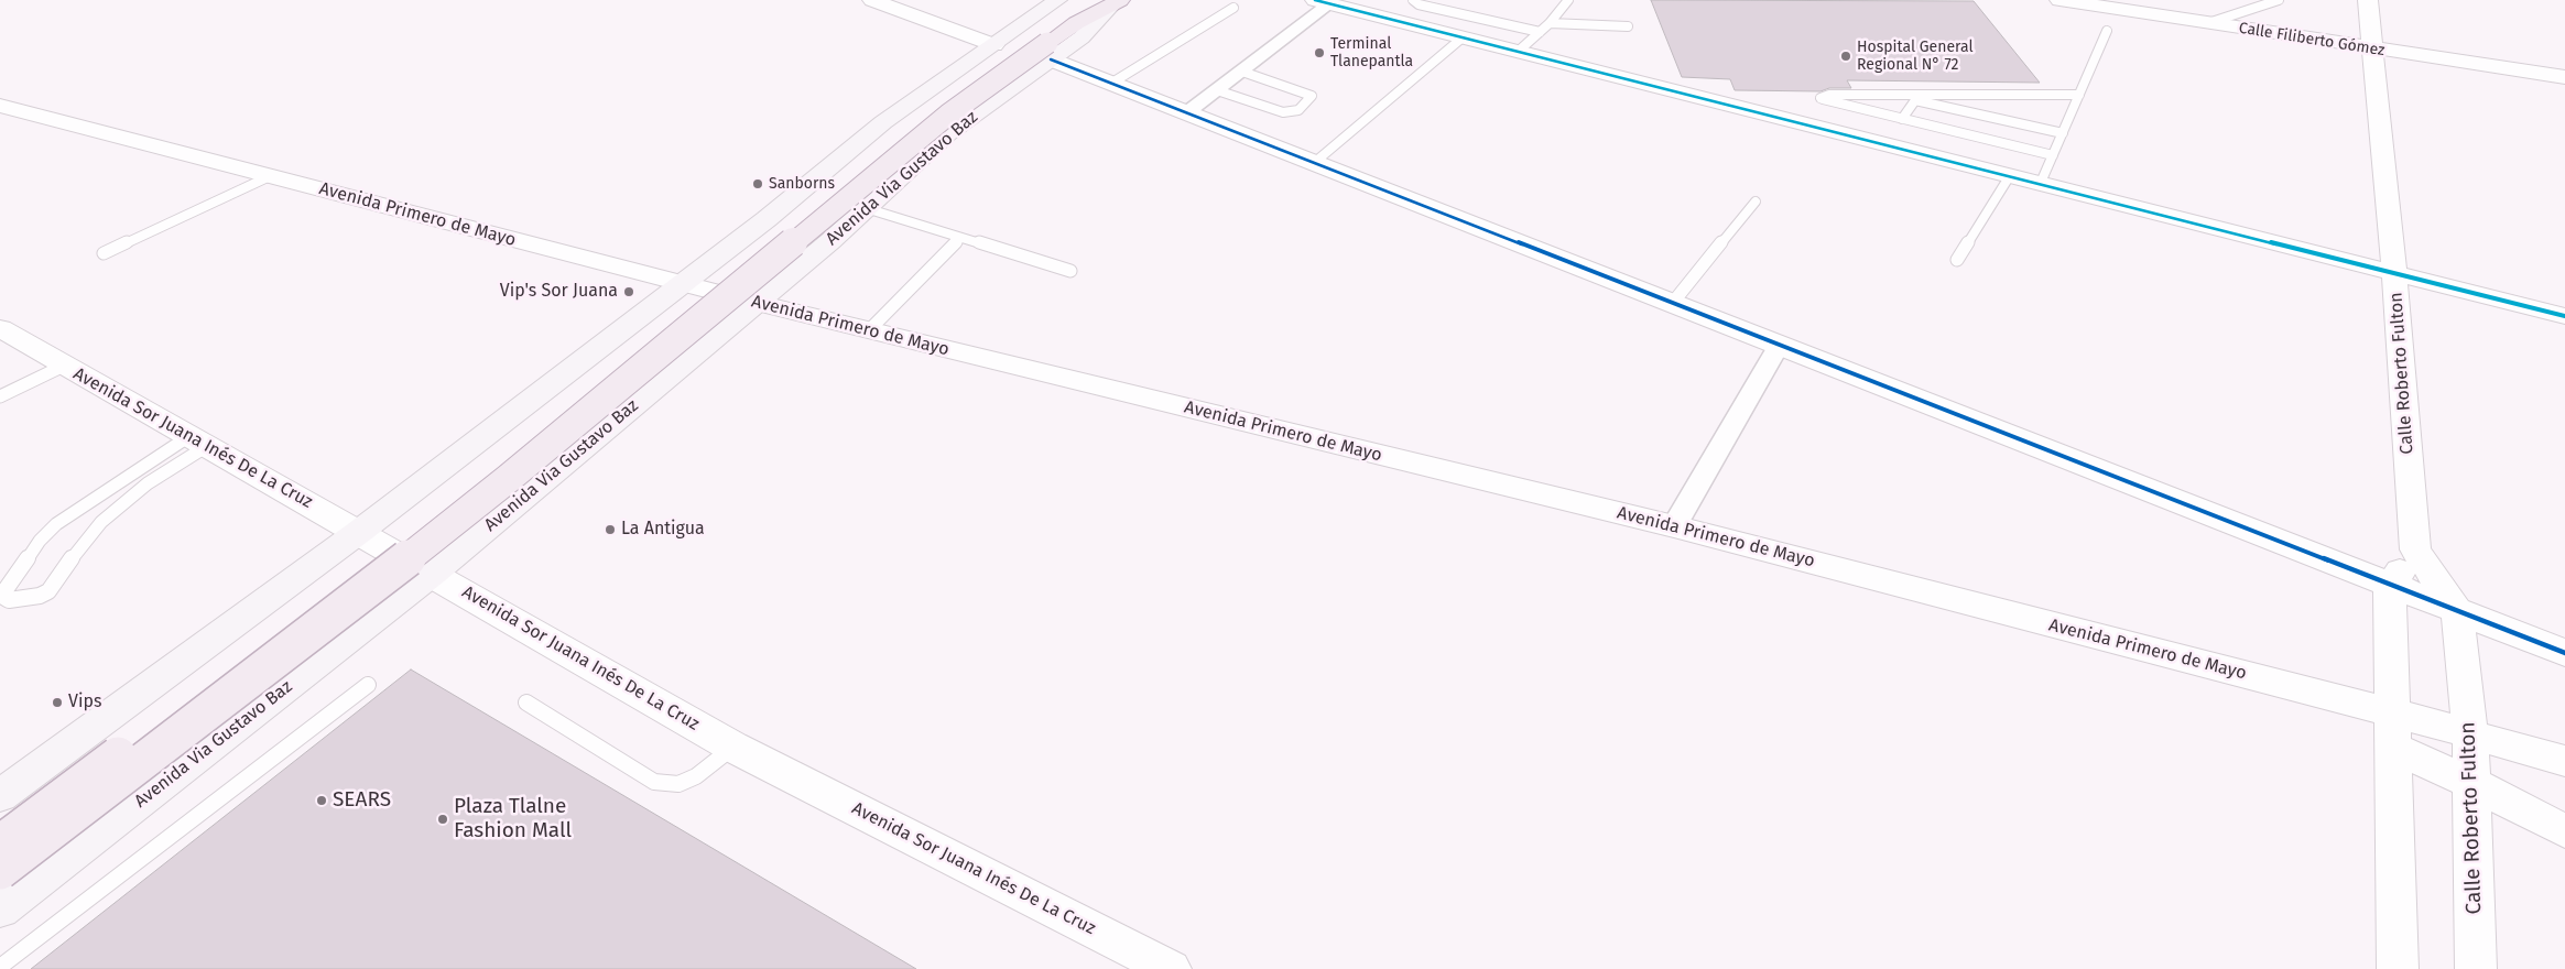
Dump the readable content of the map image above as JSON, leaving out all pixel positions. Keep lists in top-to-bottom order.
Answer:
{
  "streets": {
    "main road": ["Avenida Via Gustavo Baz"],
    "street": [
      "Calle Filiberto Gómez",
      "Avenida Primero de Mayo",
      "Calle Roberto Fulton",
      "Avenida Sor Juana Inés De La Cruz"
    ]
  },
  "crossings": [
    ["Calle Filiberto Gómez", "Calle Roberto Fulton"],
    ["Avenida Via Gustavo Baz", "Avenida Primero de Mayo"],
    ["Avenida Via Gustavo Baz", "Avenida Sor Juana Inés De La Cruz"],
    ["Avenida Primero de Mayo", "Calle Roberto Fulton"]
  ],
  "places": [
    "Terminal Tlanepantla",
    "Hospital General Regional N° 72",
    "Sanborns",
    "Vip's Sor Juana",
    "La Antigua",
    "Vips",
    "SEARS",
    "Plaza Tlalne Fashion Mall"
  ]
}
